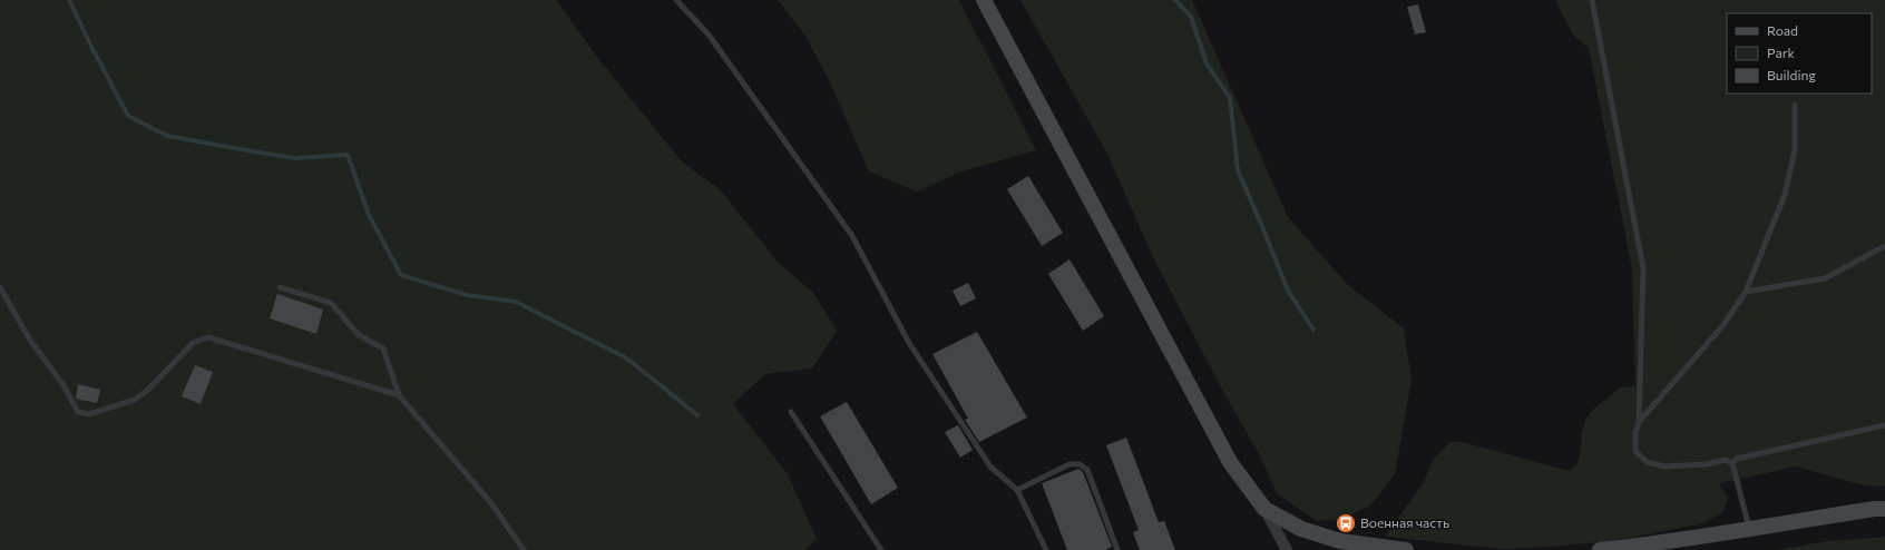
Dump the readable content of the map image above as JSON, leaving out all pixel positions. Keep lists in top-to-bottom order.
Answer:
{
  "places": {
    "bus stop": ["Военная часть"]
  },
  "legend": ["Road", "Park", "Building"]
}
